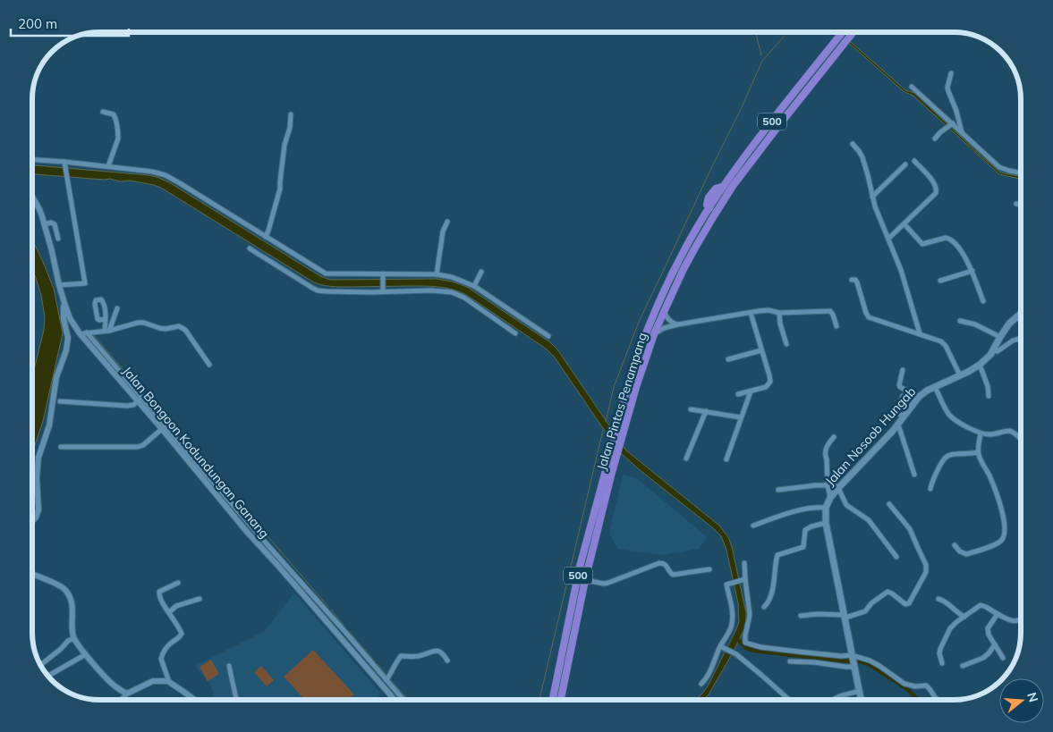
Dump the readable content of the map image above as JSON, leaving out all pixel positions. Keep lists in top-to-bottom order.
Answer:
{
  "streets": {
    "main road": ["500", "Jalan Pintas Penampang", "Jalan Nosoob Hungab"],
    "street": ["Jalan Bongoon Kodundungan Ganang"]
  },
  "scale_bar": "200 m",
  "north": "right"
}
